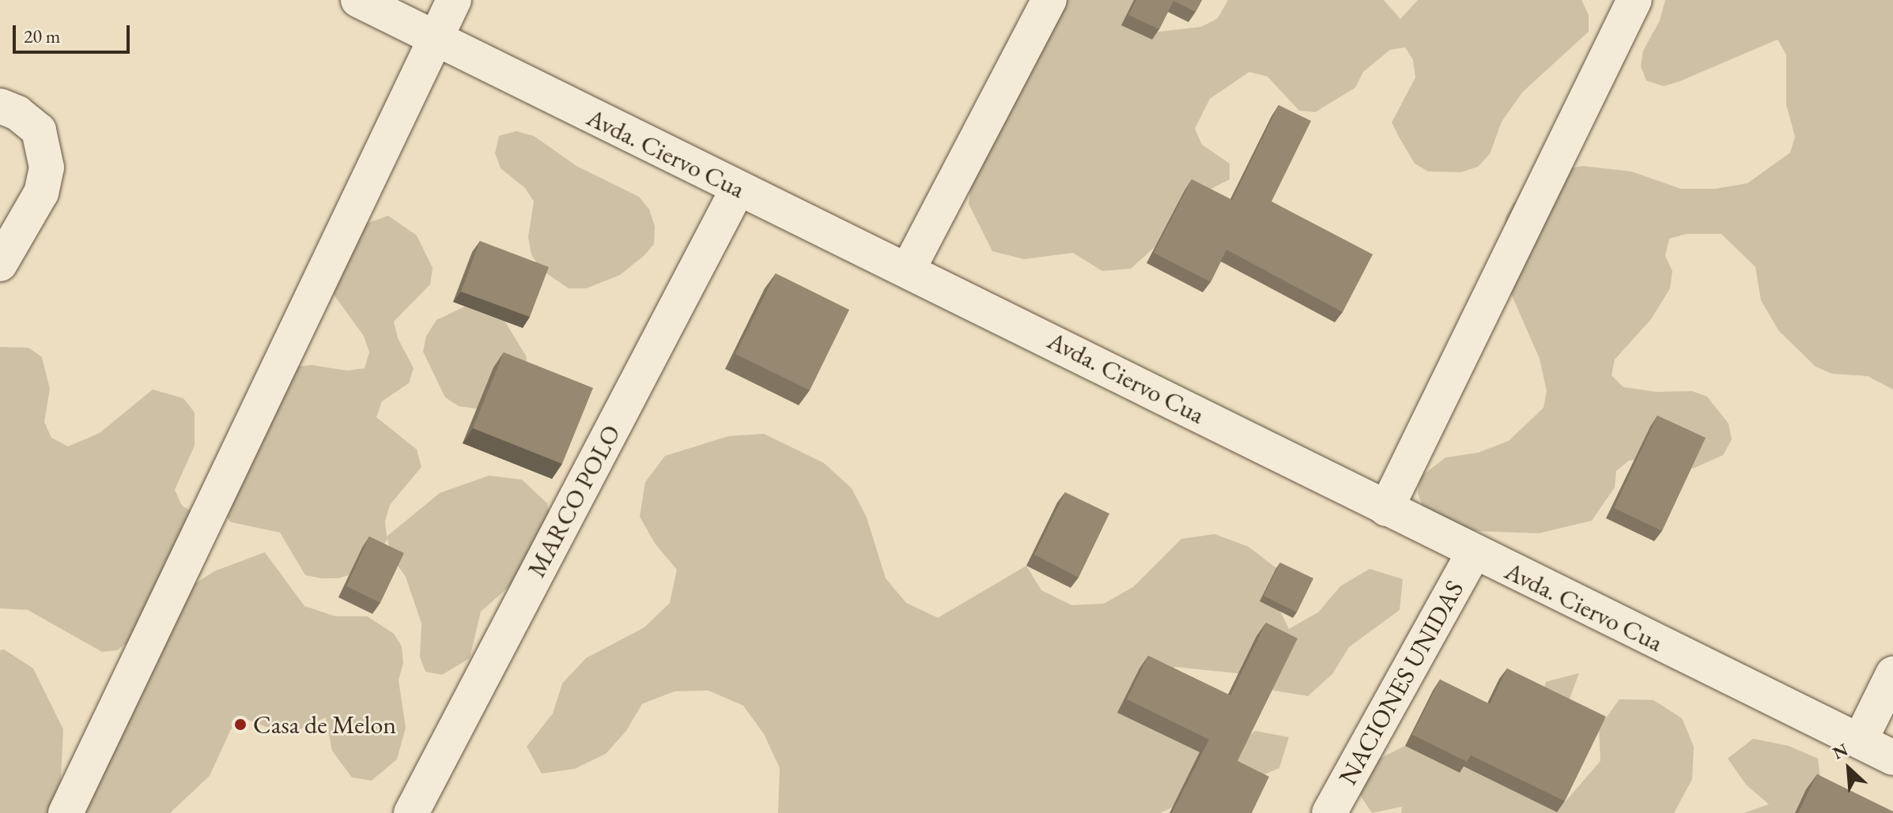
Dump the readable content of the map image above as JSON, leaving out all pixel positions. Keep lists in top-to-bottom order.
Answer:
{
  "streets": {
    "street": ["Avda. Ciervo Cua", "MARCO POLO", "NACIONES UNIDAS"]
  },
  "crossings": [
    ["Avda. Ciervo Cua", "MARCO POLO"],
    ["Avda. Ciervo Cua", "NACIONES UNIDAS"]
  ],
  "places": ["Casa de Melon"],
  "scale_bar": "20 m",
  "north": "top left"
}
